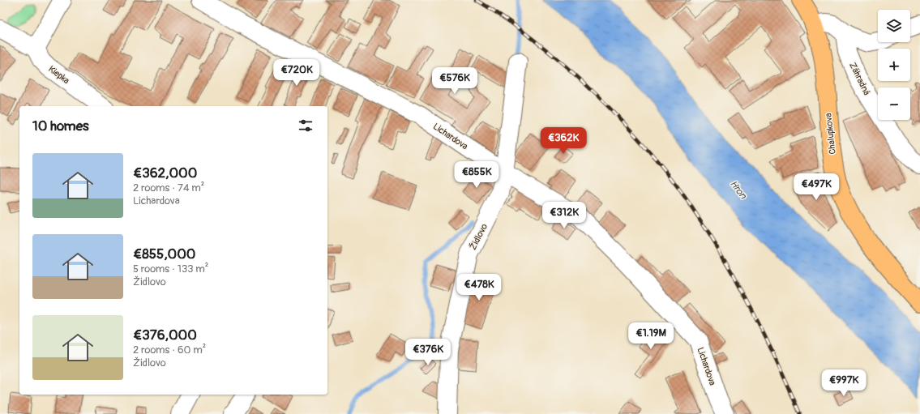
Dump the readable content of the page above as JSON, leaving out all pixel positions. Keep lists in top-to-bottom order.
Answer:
{
  "streets": {
    "main road": ["Chalupkova"],
    "street": [
      "Kiepka",
      "Záhradná",
      "Lichardova",
      "Židlovo"
    ]
  },
  "crossings": [
    ["Lichardova", "Židlovo"]
  ],
  "water": ["Hron"],
  "page": {
    "map_buttons": ["+", "−"],
    "price": [
      "€720K",
      "€576K",
      "€362K",
      "€855K",
      "€497K",
      "€312K",
      "€478K",
      "€1.19M",
      "€376K",
      "€997K"
    ],
    "heading": "10 homes",
    "list": [
      {
        "name": "€362,000",
        "note": "2 rooms · 74 m² · Lichardova"
      },
      {
        "name": "€855,000",
        "note": "5 rooms · 133 m² · Židlovo"
      },
      {
        "name": "€376,000",
        "note": "2 rooms · 60 m² · Židlovo"
      }
    ]
  }
}
